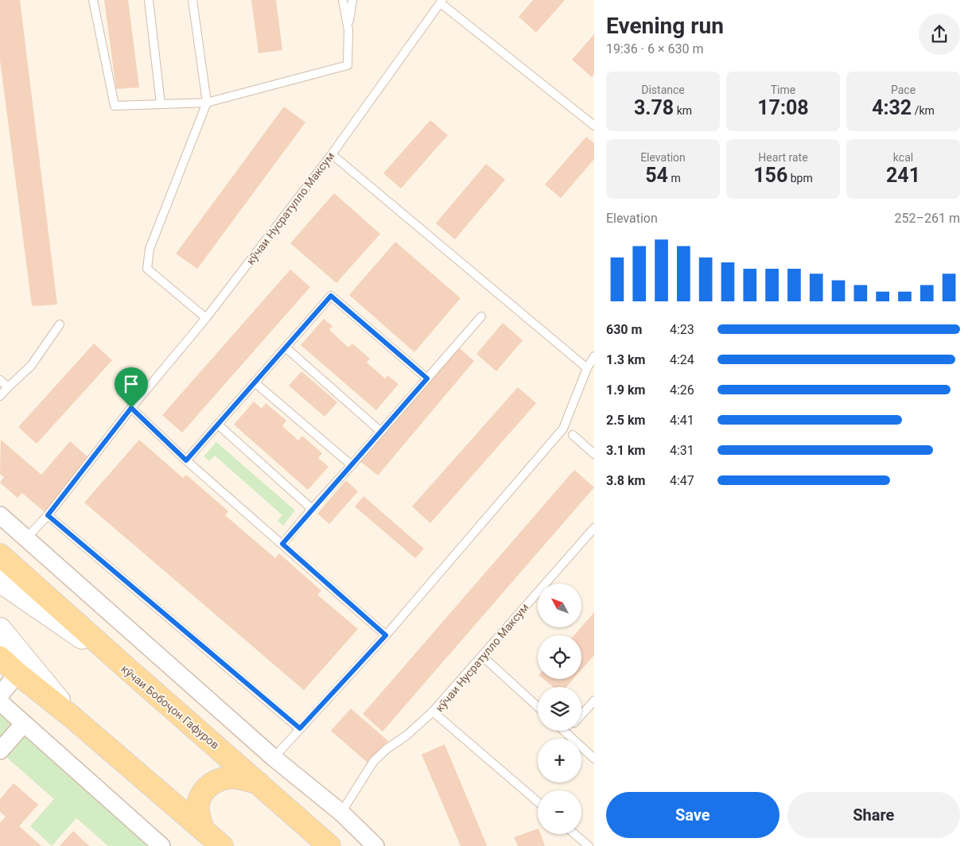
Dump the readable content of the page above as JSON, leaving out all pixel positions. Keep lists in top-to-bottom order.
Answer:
{
  "streets": {
    "main road": ["кӯчаи Бобоҷон Гафуров"],
    "lane": ["кӯчаи Нусратулло Максум"]
  },
  "north": "top left",
  "page": {
    "heading": ["Evening run", "19:36 · 6 × 630 m"],
    "stats": [
      ["Distance", "3.78 km"],
      ["Time", "17:08"],
      ["Pace", "4:32 /km"],
      ["Elevation", "54 m"],
      ["Heart rate", "156 bpm"],
      ["kcal", "241"]
    ],
    "chart": ["Elevation", "252–261 m"],
    "list": [
      {
        "name": "630 m",
        "note": "4:23"
      },
      {
        "name": "1.3 km",
        "note": "4:24"
      },
      {
        "name": "1.9 km",
        "note": "4:26"
      },
      {
        "name": "2.5 km",
        "note": "4:41"
      },
      {
        "name": "3.1 km",
        "note": "4:31"
      },
      {
        "name": "3.8 km",
        "note": "4:47"
      }
    ],
    "map_buttons": ["+", "−"],
    "buttons": ["Save", "Share"]
  }
}
